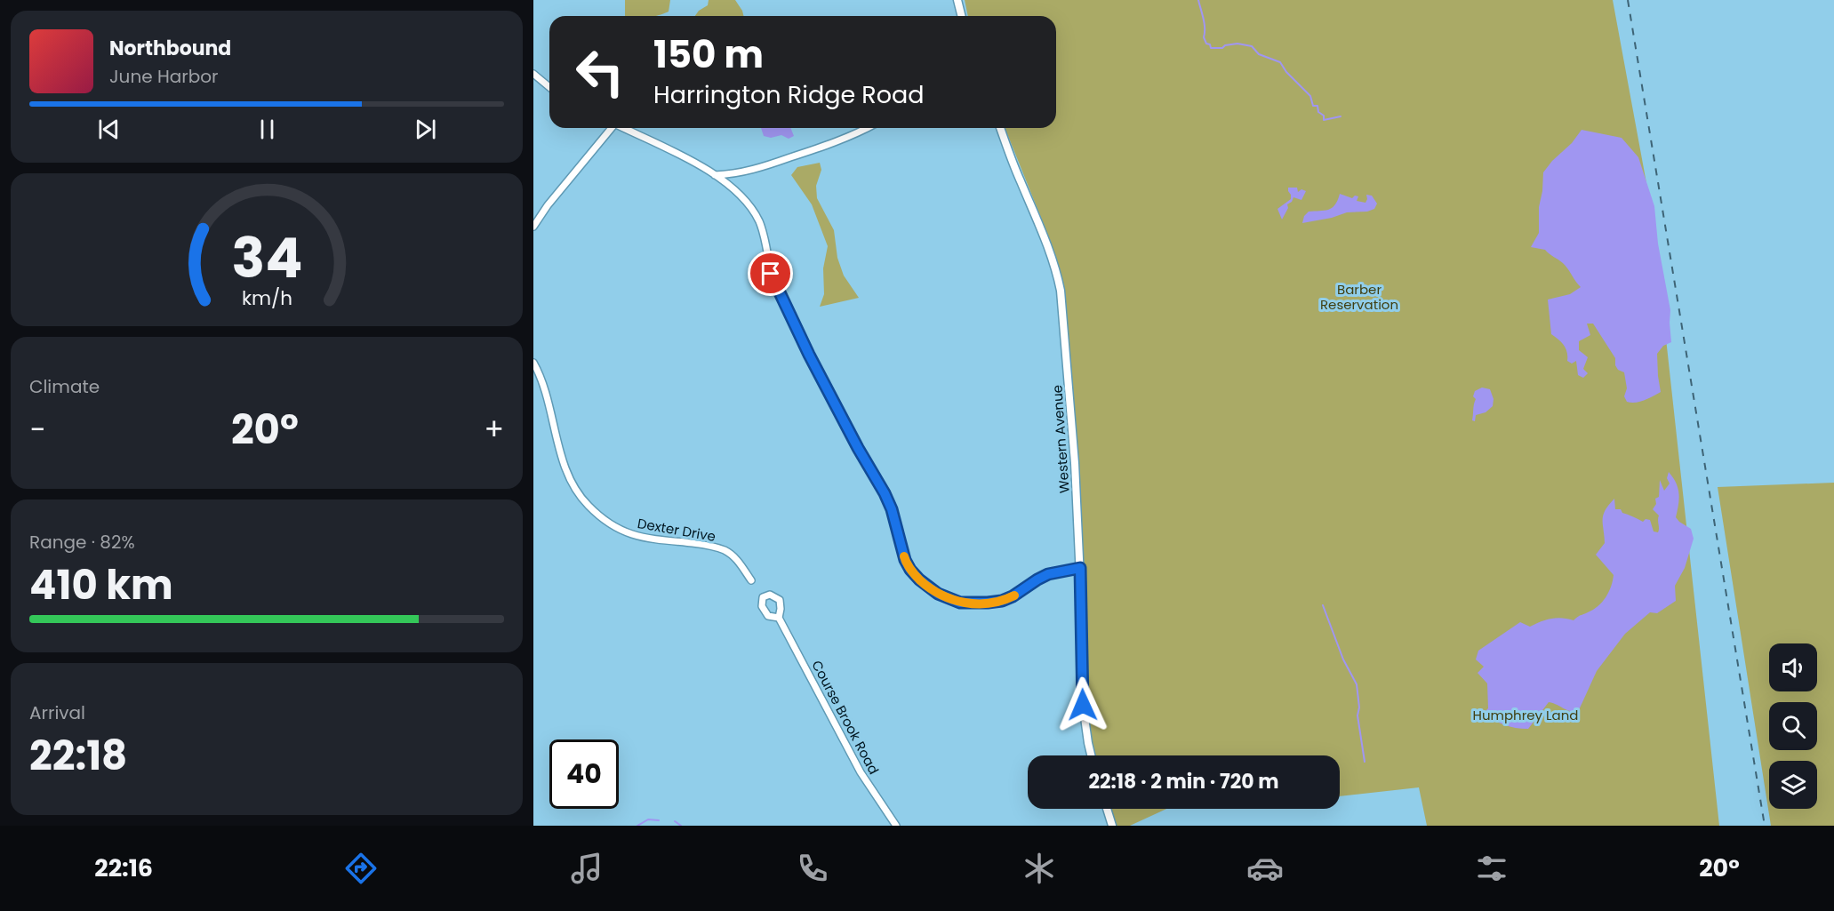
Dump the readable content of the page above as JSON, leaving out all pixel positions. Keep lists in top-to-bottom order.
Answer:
{
  "streets": {
    "street": ["Western Avenue", "Dexter Drive", "Course Brook Road"]
  },
  "parks": ["Barber Reservation", "Humphrey Land"],
  "page": {
    "turn": ["150 m", "Harrington Ridge Road"],
    "song": ["Northbound", "June Harbor"],
    "tile": [
      "Climate",
      ["Range · 82%", "410 km"],
      ["Arrival", "22:18"]
    ],
    "heat": ["−", "20°", "+"],
    "limit": "40",
    "trip": "22:18 · 2 min · 720 m",
    "tabs": ["22:16", "20°"],
    "gauge": ["34", "km/h"]
  }
}
